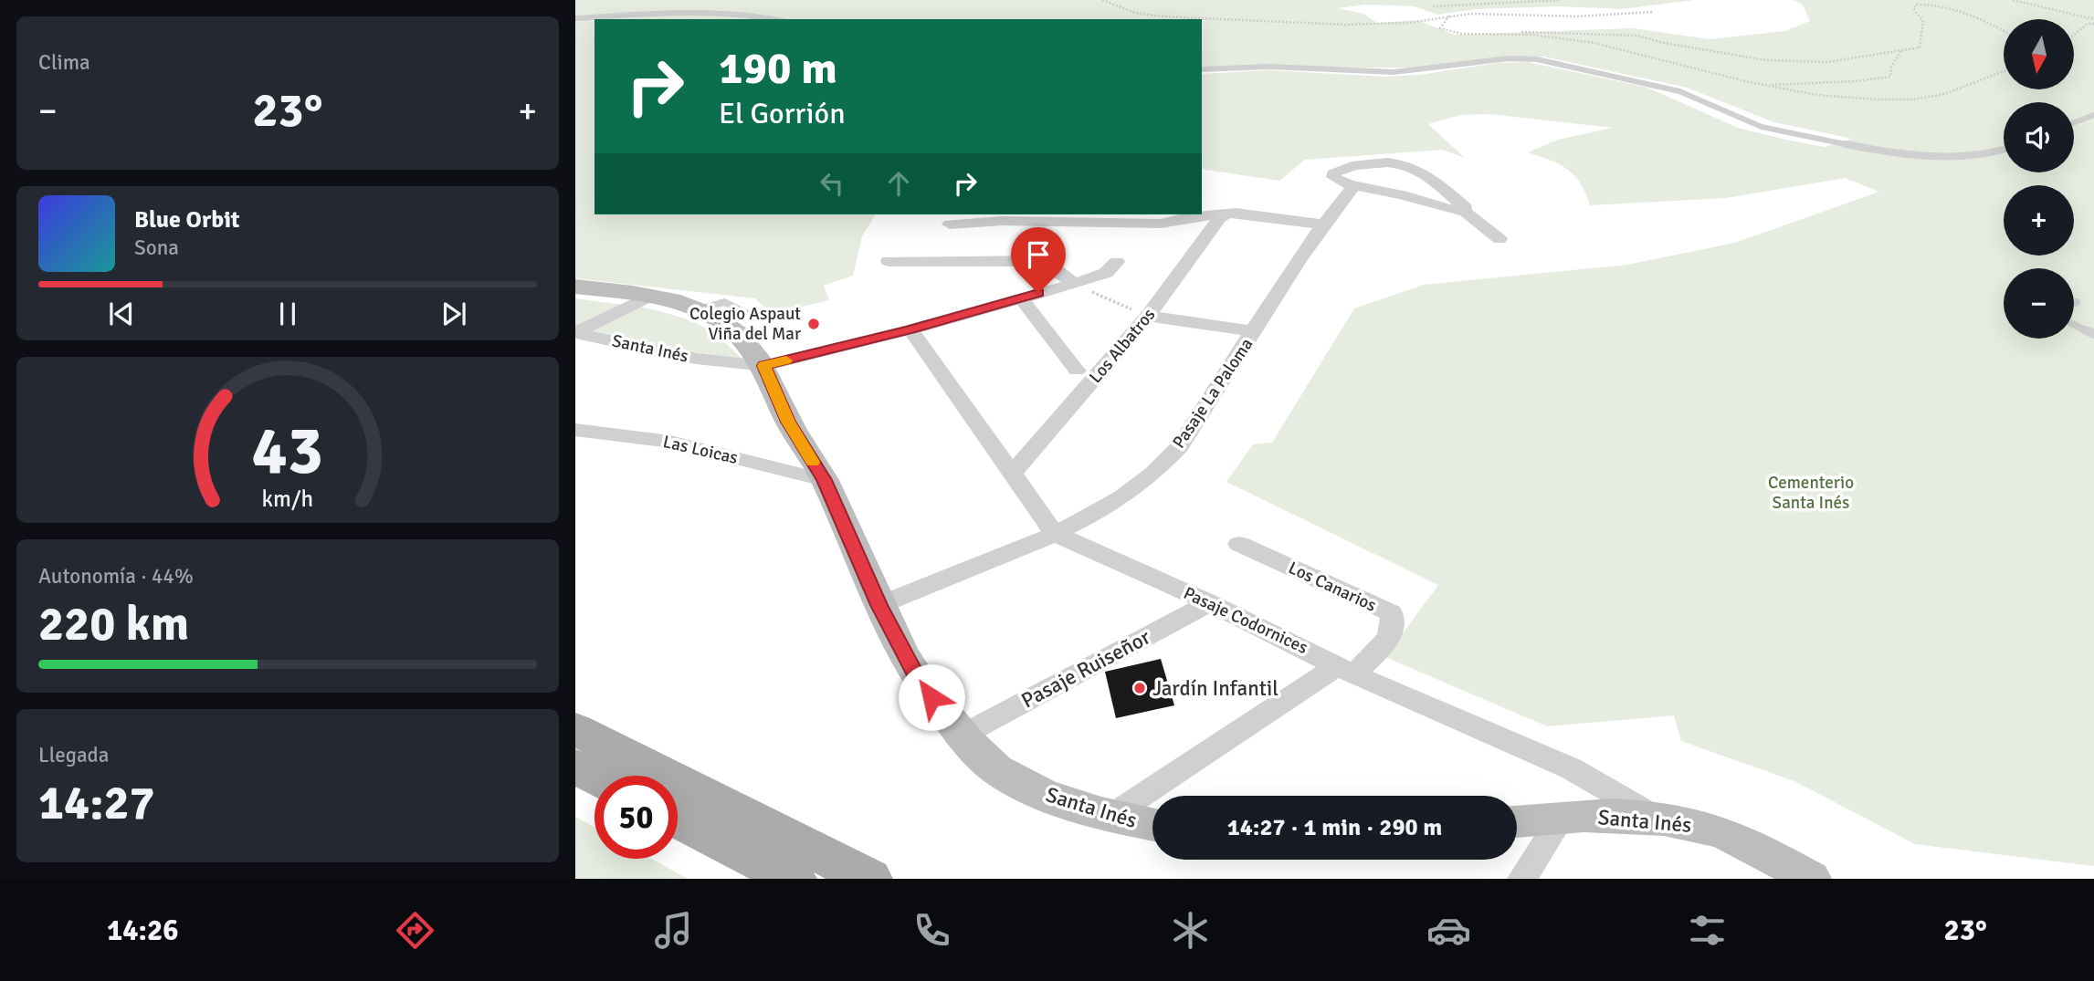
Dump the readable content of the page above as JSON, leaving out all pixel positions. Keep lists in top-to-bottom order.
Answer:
{
  "streets": {
    "main road": ["Santa Inés"],
    "street": [
      "Los Albatros",
      "Pasaje La Paloma",
      "Las Loicas",
      "Los Canarios",
      "Pasaje Codornices",
      "Pasaje Ruiseñor"
    ]
  },
  "crossings": [
    ["Los Albatros", "Pasaje Codornices"],
    ["Santa Inés", "Pasaje La Paloma"],
    ["Santa Inés", "Las Loicas"],
    ["Santa Inés", "Los Canarios"],
    ["Santa Inés", "Pasaje Codornices"],
    ["Santa Inés", "Pasaje Ruiseñor"],
    ["Pasaje La Paloma", "Pasaje Codornices"],
    ["Los Canarios", "Pasaje Codornices"],
    ["Pasaje Codornices", "Pasaje Ruiseñor"]
  ],
  "parks": ["Cementerio Santa Inés"],
  "places": ["Colegio Aspaut Viña del Mar", "Jardín Infantil"],
  "north": "bottom",
  "page": {
    "tile": [
      "Clima",
      ["Autonomía · 44%", "220 km"],
      ["Llegada", "14:27"]
    ],
    "map_buttons": ["+", "−"],
    "turn": ["190 m", "El Gorrión"],
    "heat": ["−", "23°", "+"],
    "song": ["Blue Orbit", "Sona"],
    "limit": "50",
    "trip": "14:27 · 1 min · 290 m",
    "tabs": ["14:26", "23°"],
    "gauge": ["43", "km/h"]
  }
}
